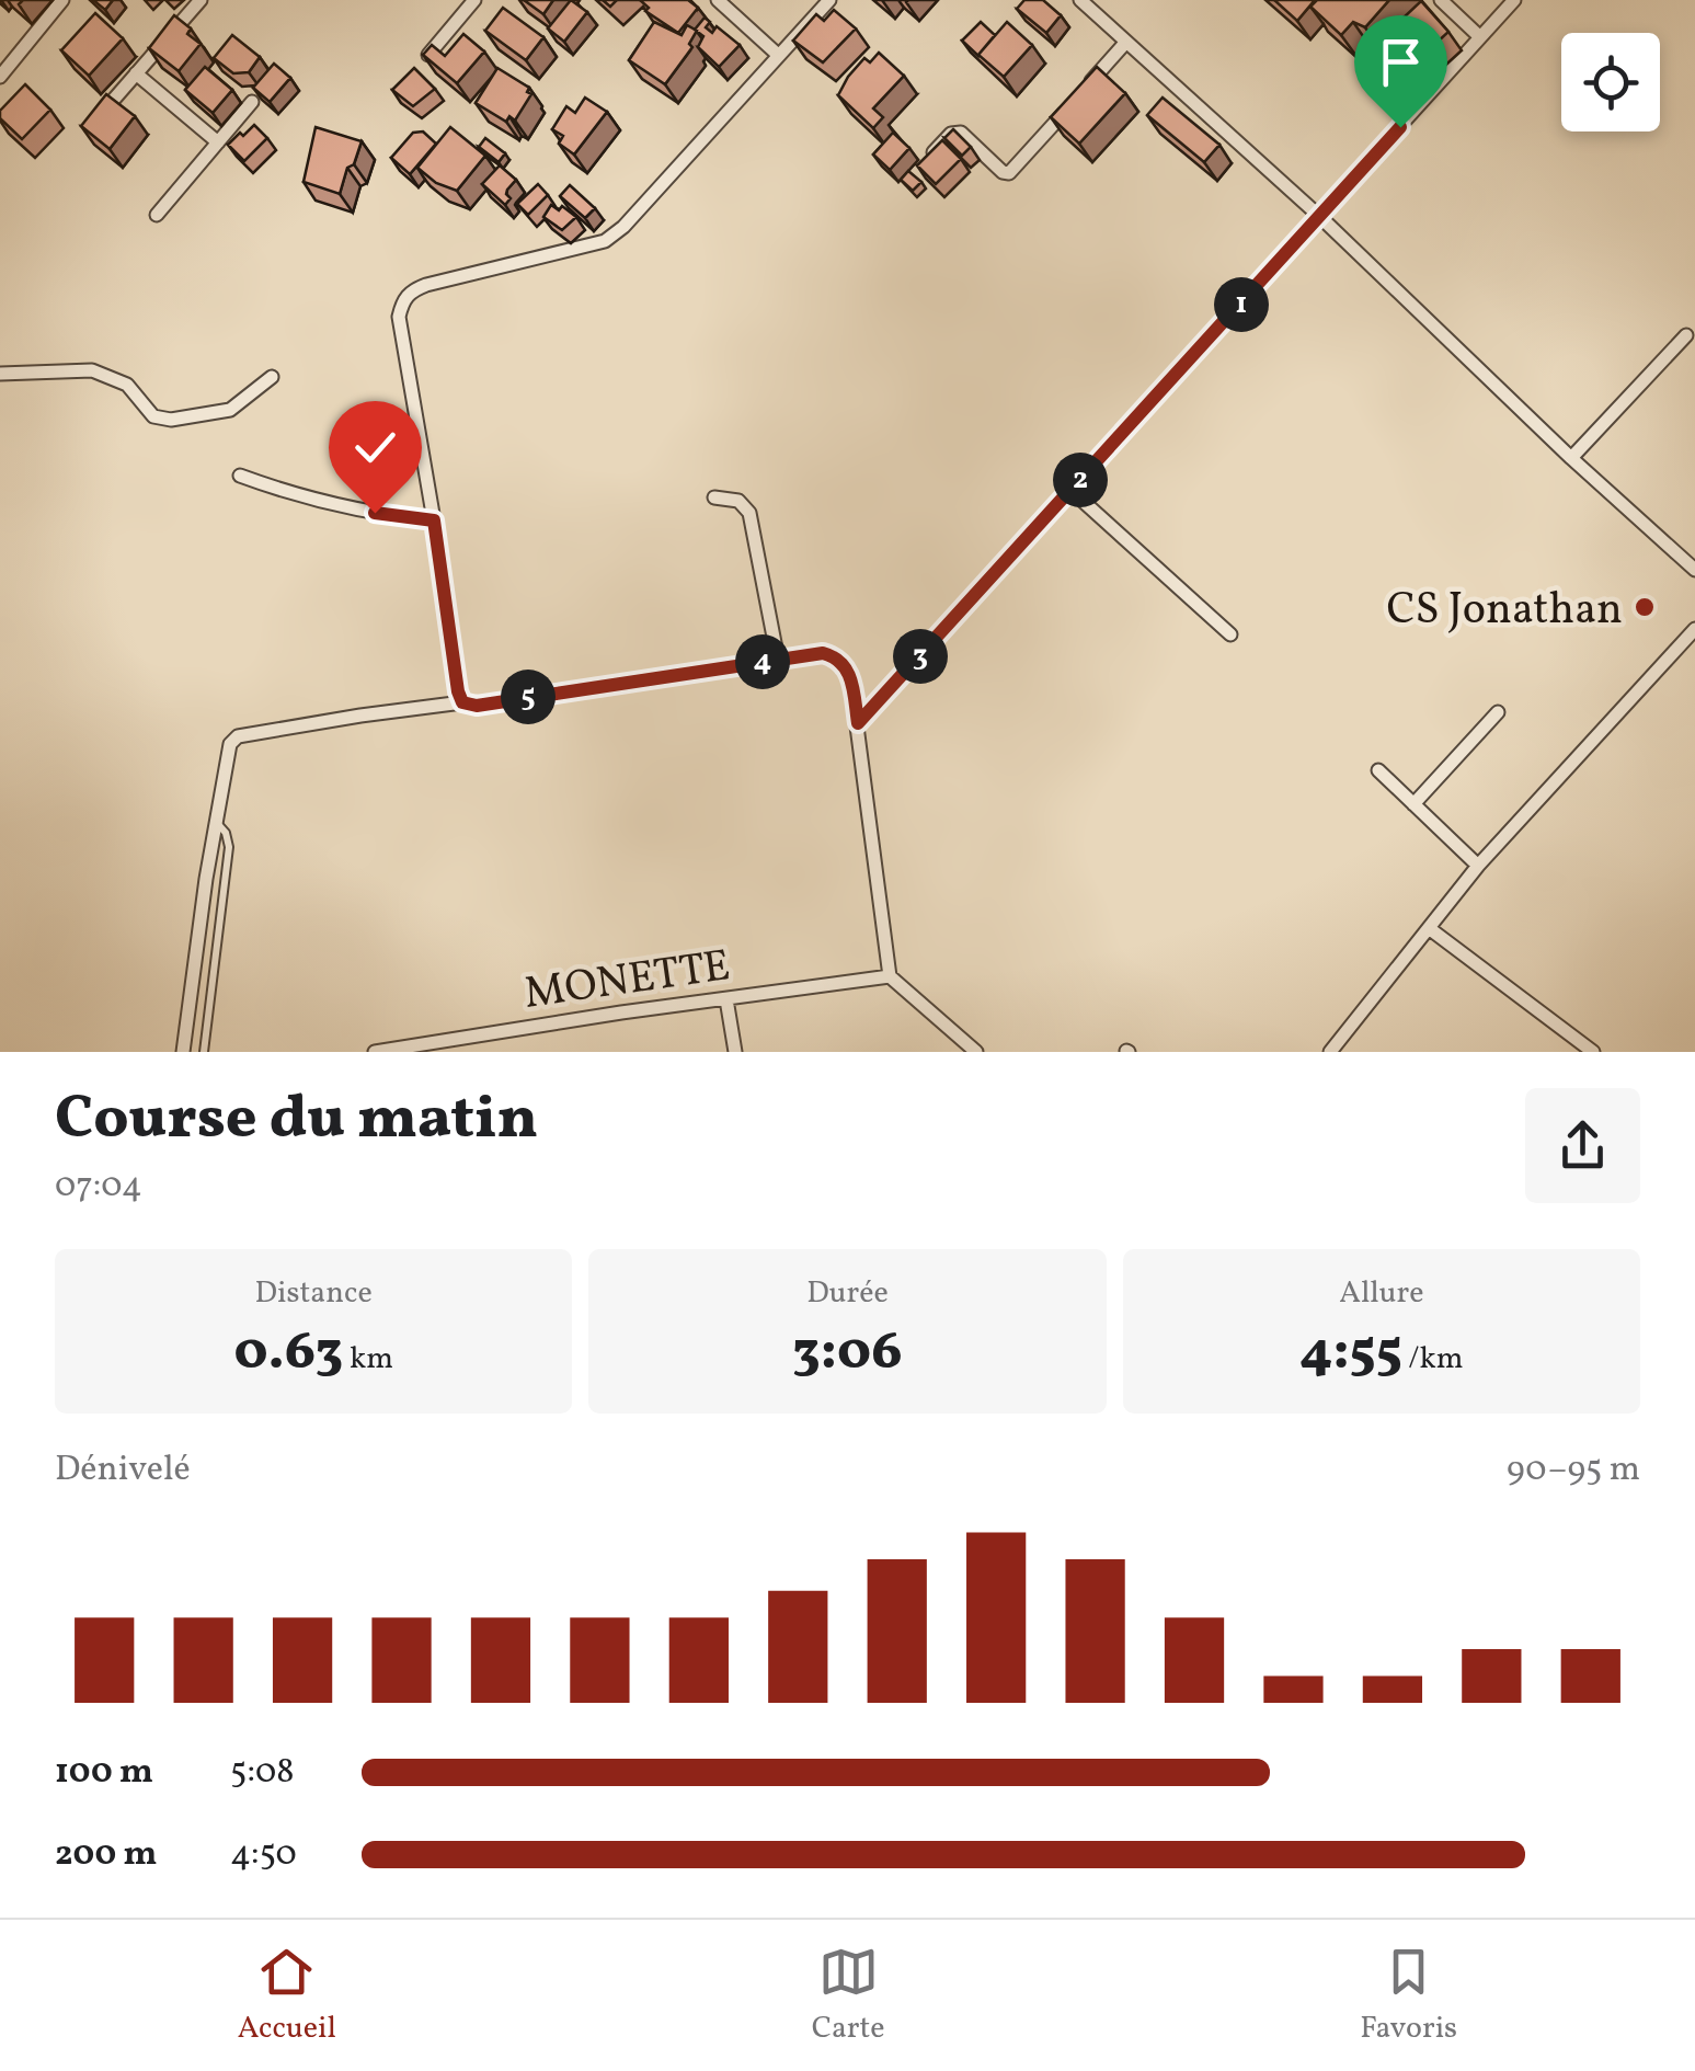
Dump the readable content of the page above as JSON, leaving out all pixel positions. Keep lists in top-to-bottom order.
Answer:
{
  "streets": {
    "street": ["MONETTE"]
  },
  "places": ["CS Jonathan"],
  "page": {
    "pins": [
      "1",
      "2",
      "3",
      "4",
      "5"
    ],
    "heading": ["Course du matin", "07:04"],
    "stats": [
      ["Distance", "0.63 km"],
      ["Durée", "3:06"],
      ["Allure", "4:55 /km"]
    ],
    "chart": ["Dénivelé", "90–95 m"],
    "list": [
      {
        "name": "100 m",
        "note": "5:08"
      },
      {
        "name": "200 m",
        "note": "4:50"
      }
    ],
    "tabs": ["Accueil", "Carte", "Favoris"]
  }
}
